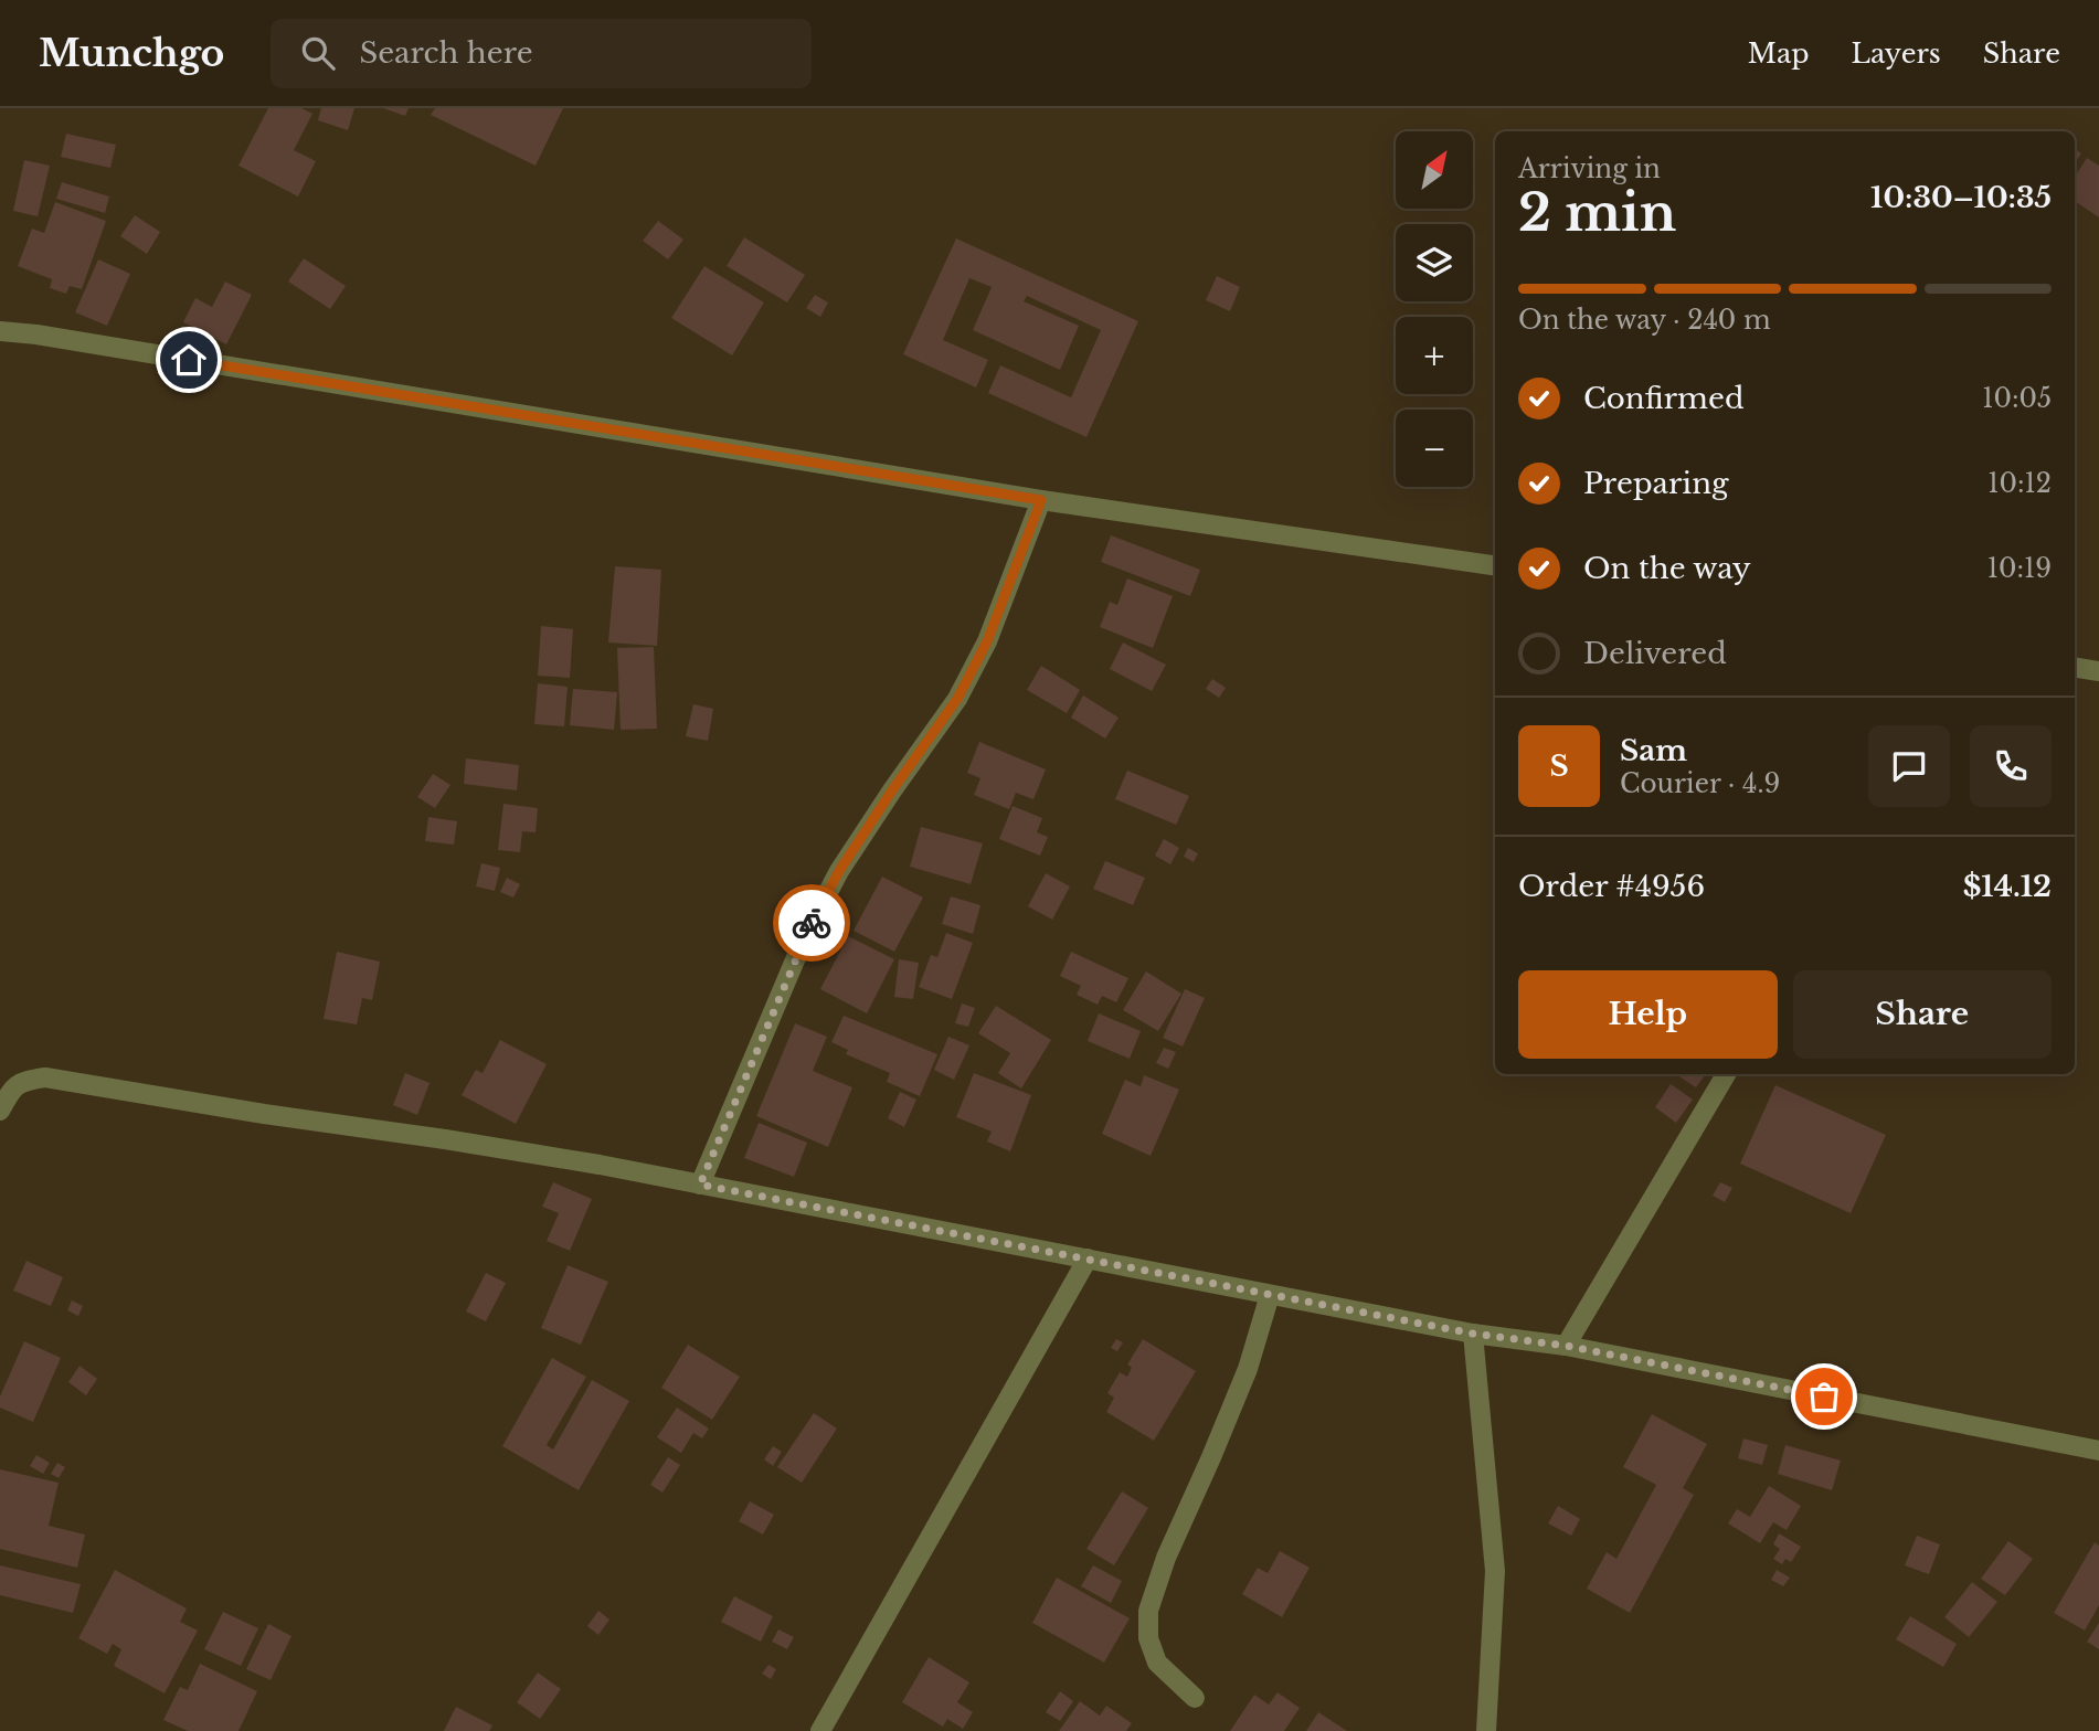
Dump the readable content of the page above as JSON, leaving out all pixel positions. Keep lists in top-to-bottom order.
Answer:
{
  "north": "top right",
  "page": {
    "header": "Munchgo",
    "search": "Search here",
    "nav": ["Map", "Layers", "Share"],
    "map_buttons": ["+", "−"],
    "heading": ["2 min", "Arriving in", "10:30–10:35"],
    "panel": [
      "Sam",
      "Courier · 4.9",
      "Order #4956",
      "$14.12"
    ],
    "bar": "On the way · 240 m",
    "list": [
      ["Confirmed", "10:05"],
      ["Preparing", "10:12"],
      ["On the way", "10:19"],
      "Delivered"
    ],
    "round": "S",
    "buttons": ["Help", "Share"]
  }
}
